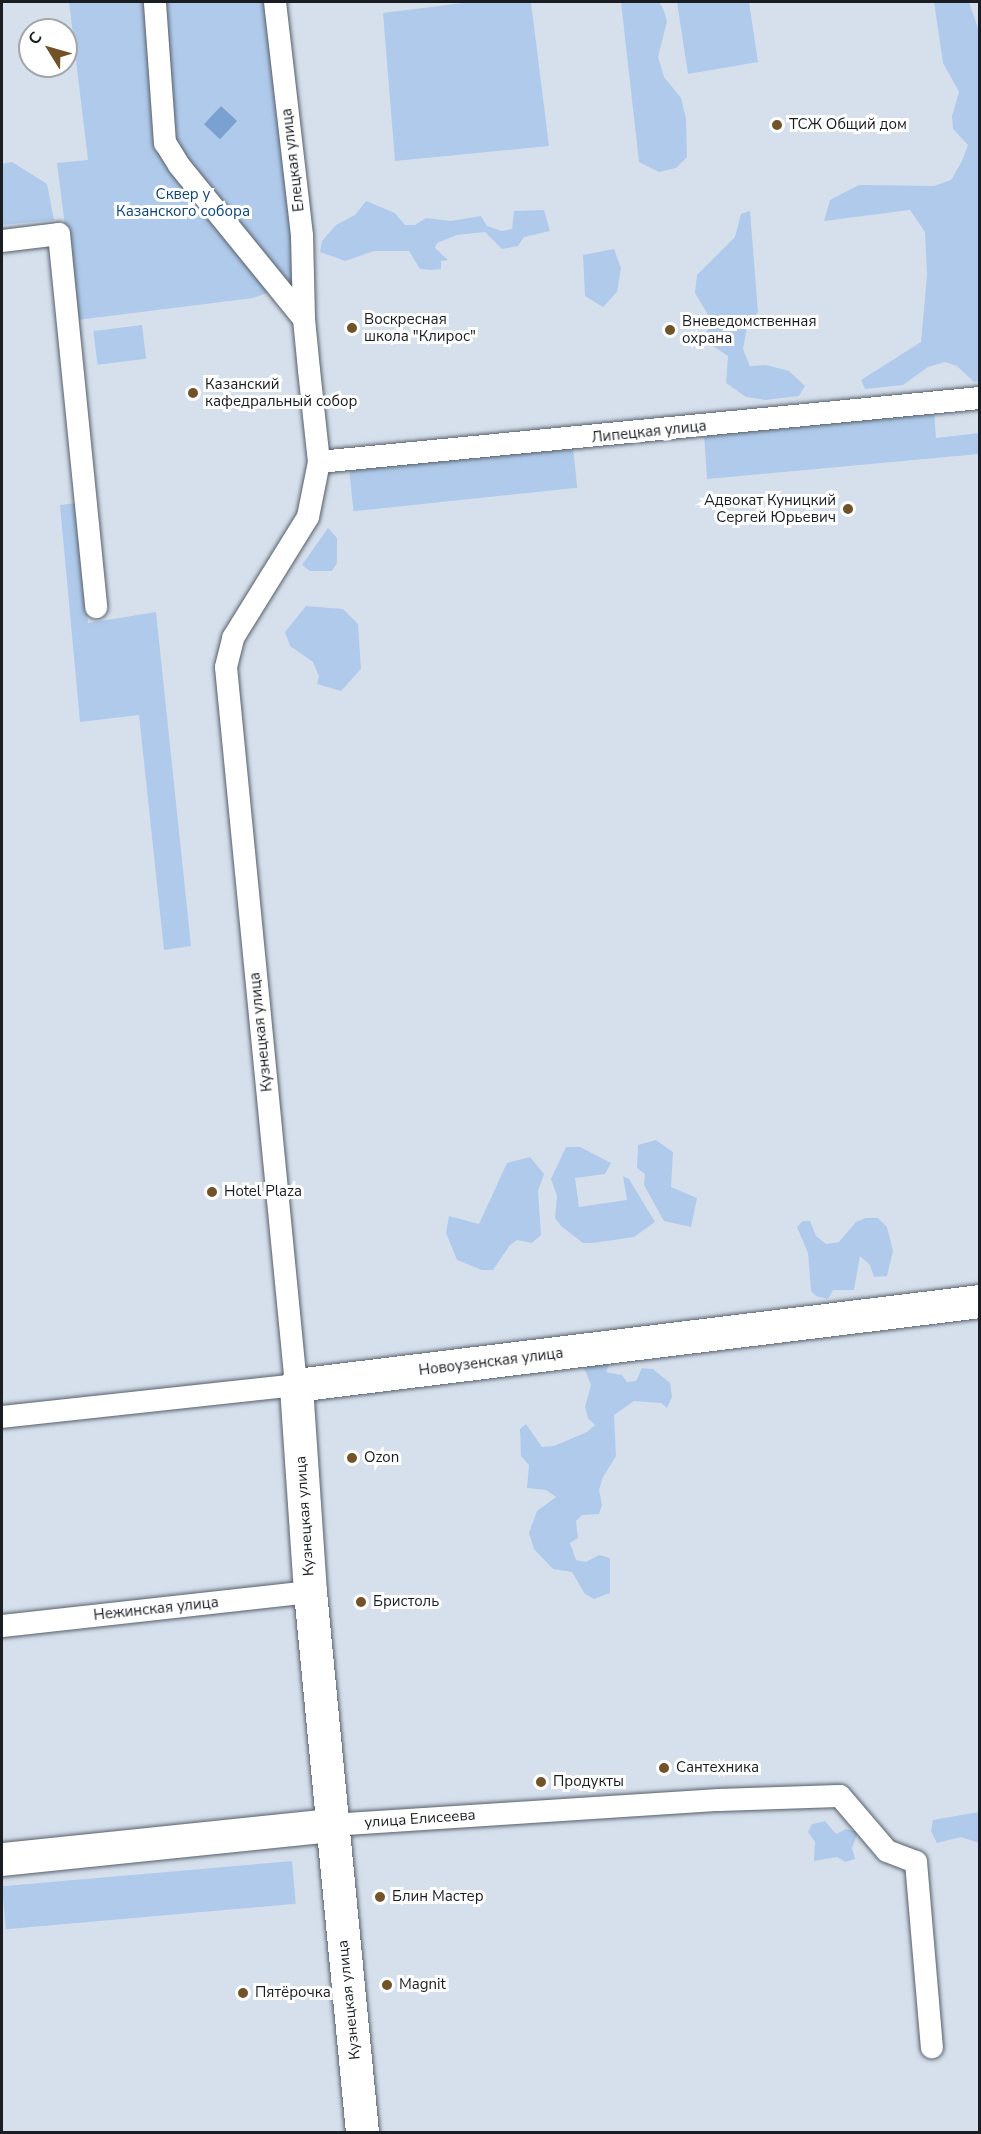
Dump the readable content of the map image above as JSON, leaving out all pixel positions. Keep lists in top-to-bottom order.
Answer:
{
  "streets": {
    "street": [
      "Елецкая улица",
      "Липецкая улица",
      "Кузнецкая улица",
      "Новоузенская улица",
      "Нежинская улица",
      "улица Елисеева"
    ]
  },
  "crossings": [
    ["Елецкая улица", "Кузнецкая улица"],
    ["Липецкая улица", "Кузнецкая улица"],
    ["Кузнецкая улица", "Новоузенская улица"],
    ["Кузнецкая улица", "Нежинская улица"],
    ["Кузнецкая улица", "улица Елисеева"]
  ],
  "parks": ["Сквер у Казанского собора"],
  "places": [
    "ТСЖ Общий дом",
    "Воскресная школа \"Клирос\"",
    "Вневедомственная охрана",
    "Казанский кафедральный собор",
    "Адвокат Куницкий Сергей Юрьевич",
    "Hotel Plaza",
    "Ozon",
    "Бристоль",
    "Сантехника",
    "Продукты",
    "Блин Мастер",
    "Magnit",
    "Пятёрочка"
  ],
  "north": "top left"
}
